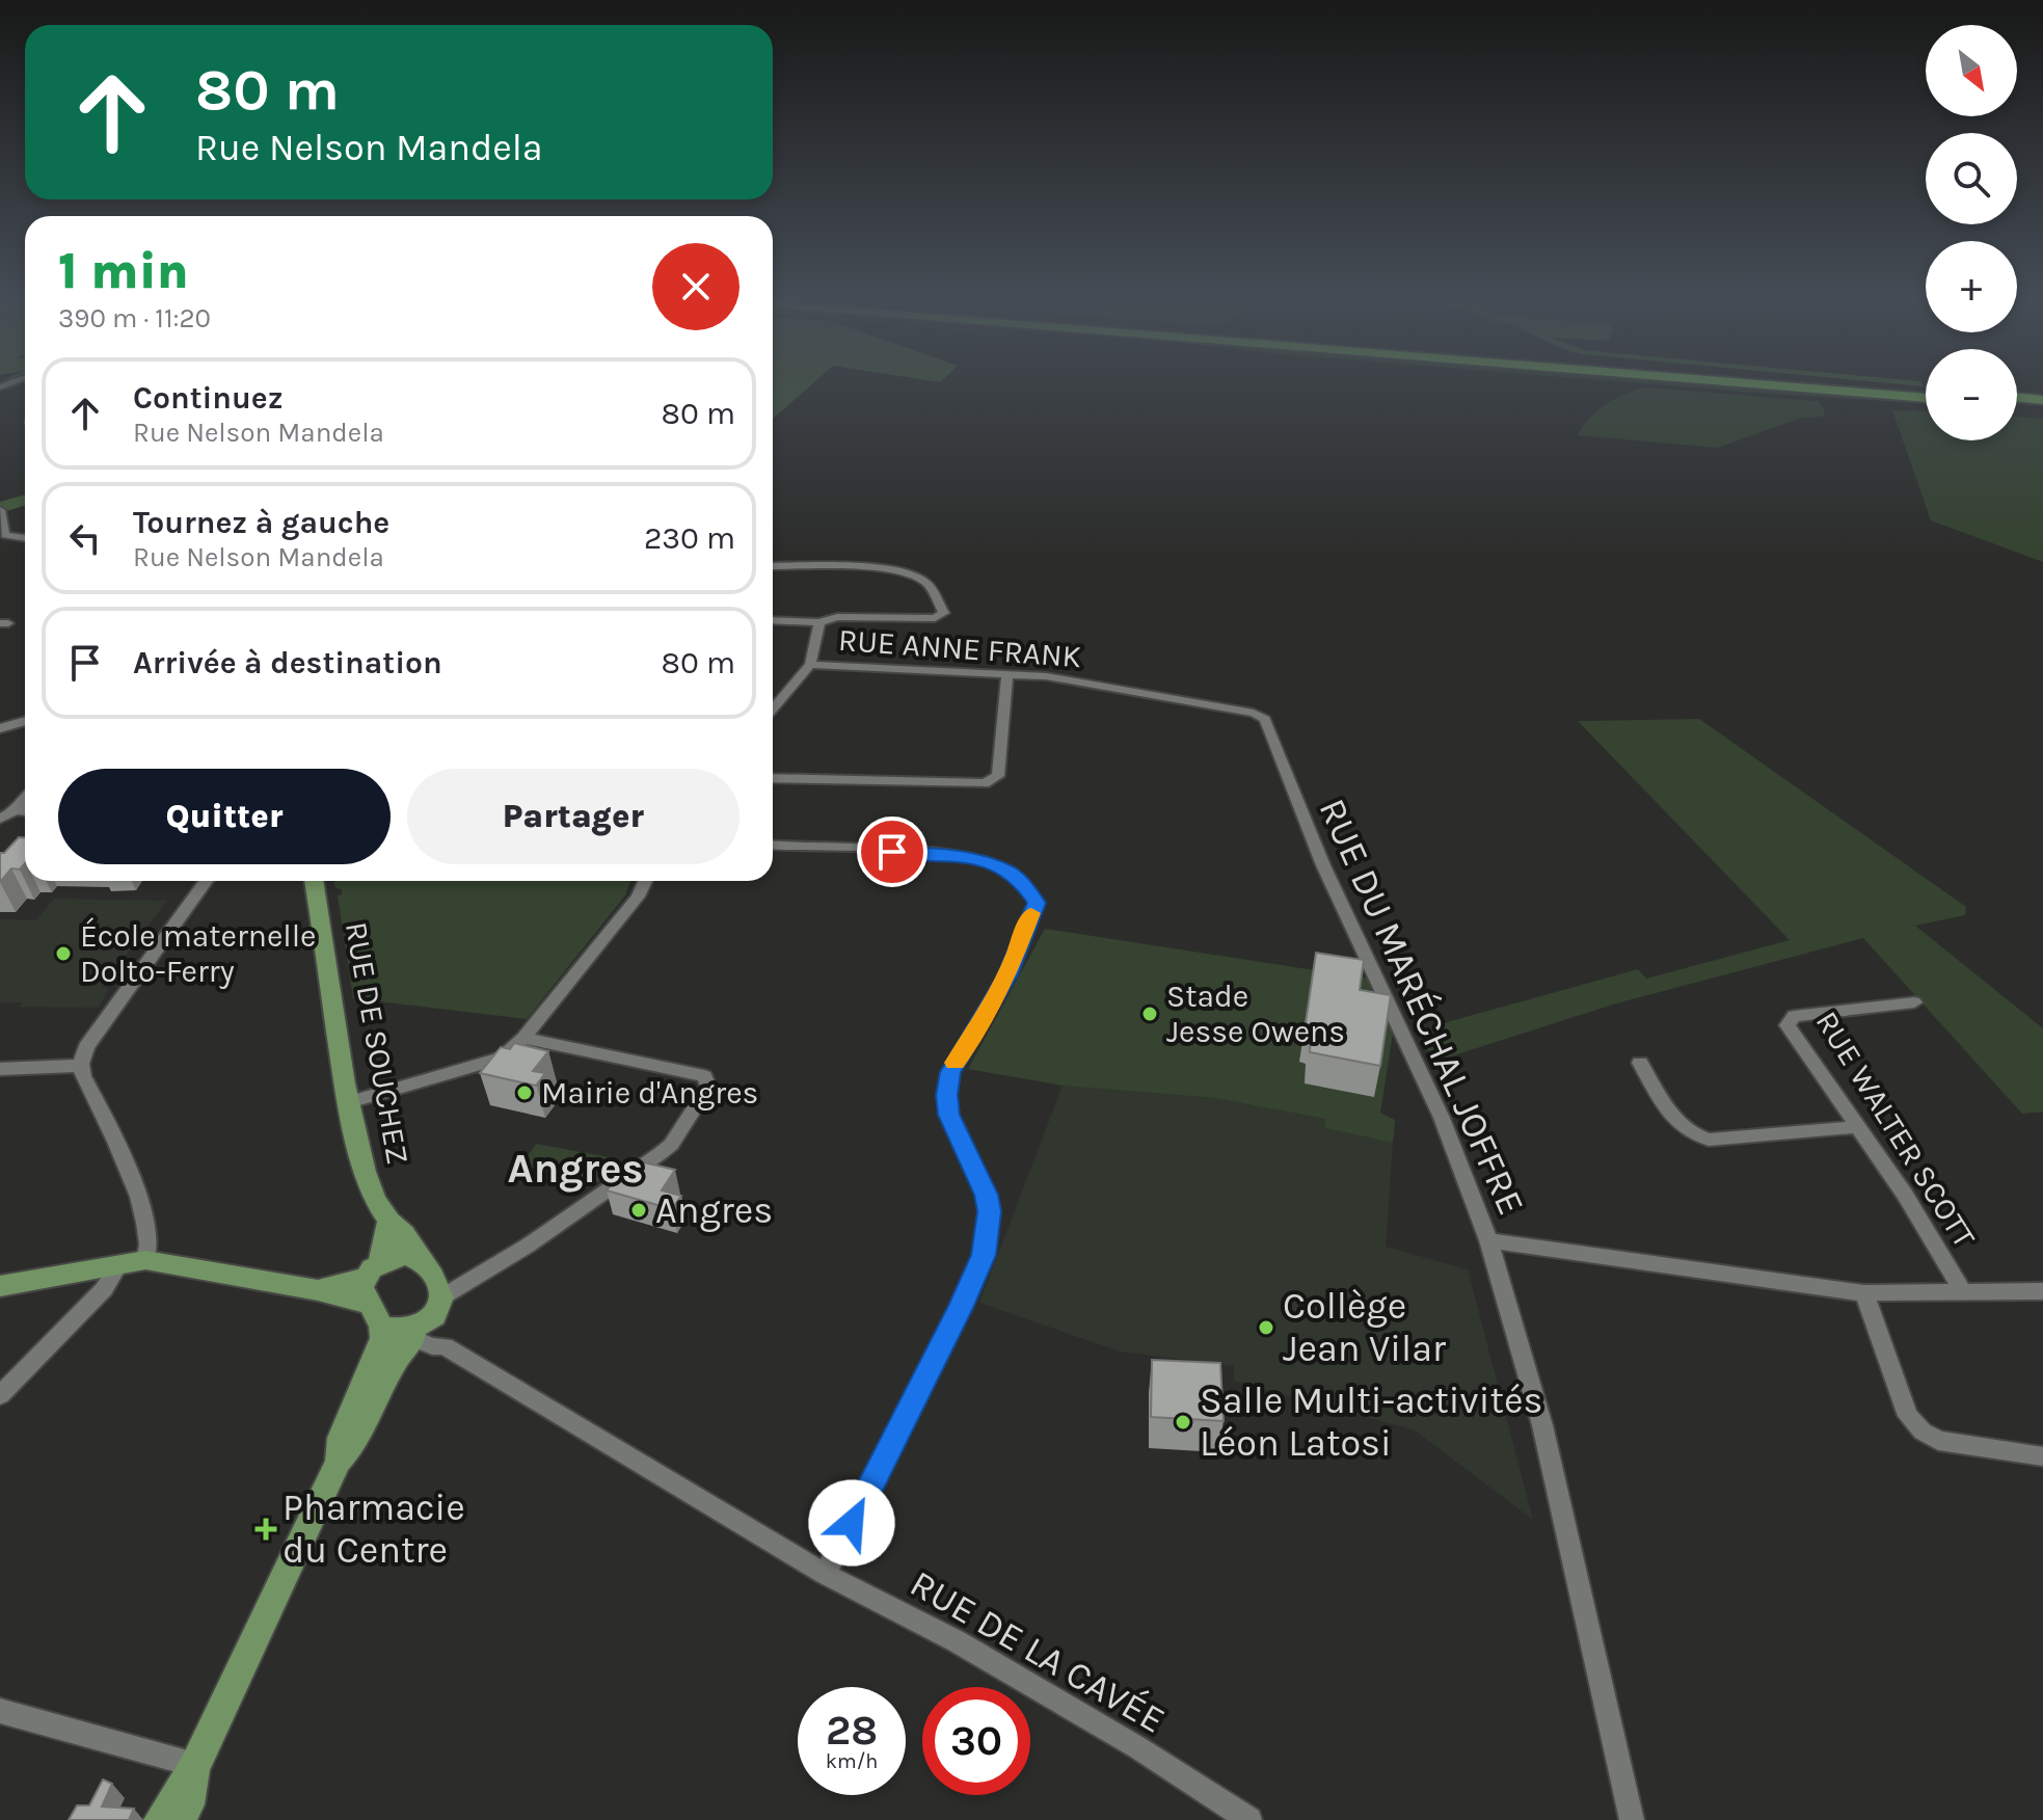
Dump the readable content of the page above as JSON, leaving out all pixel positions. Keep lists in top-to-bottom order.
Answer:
{
  "streets": {
    "main road": ["RUE DE SOUCHEZ"],
    "street": [
      "RUE ANNE FRANK",
      "RUE DU MARÉCHAL JOFFRE",
      "RUE WALTER SCOTT",
      "RUE DE LA CAVÉE"
    ]
  },
  "crossings": [
    ["RUE ANNE FRANK", "RUE DU MARÉCHAL JOFFRE"],
    ["RUE DE SOUCHEZ", "RUE DE LA CAVÉE"]
  ],
  "districts": ["Angres"],
  "places": {
    "other": [
      "École maternelle Dolto-Ferry",
      "Stade Jesse Owens",
      "Mairie d'Angres",
      "Angres",
      "Collège Jean Vilar",
      "Salle Multi-activités Léon Latosi"
    ],
    "health": ["Pharmacie du Centre"]
  },
  "north": "bottom right",
  "page": {
    "map_buttons": ["+", "−"],
    "turn": ["80 m", "Rue Nelson Mandela"],
    "heading": ["1 min", "390 m · 11:20"],
    "list": [
      {
        "name": "Continuez",
        "note": "Rue Nelson Mandela",
        "value": "80 m"
      },
      {
        "name": "Tournez à gauche",
        "note": "Rue Nelson Mandela",
        "value": "230 m"
      },
      {
        "name": "Arrivée à destination",
        "value": "80 m"
      }
    ],
    "buttons": ["Quitter", "Partager"],
    "speed": "28 km/h",
    "limit": "30"
  }
}
